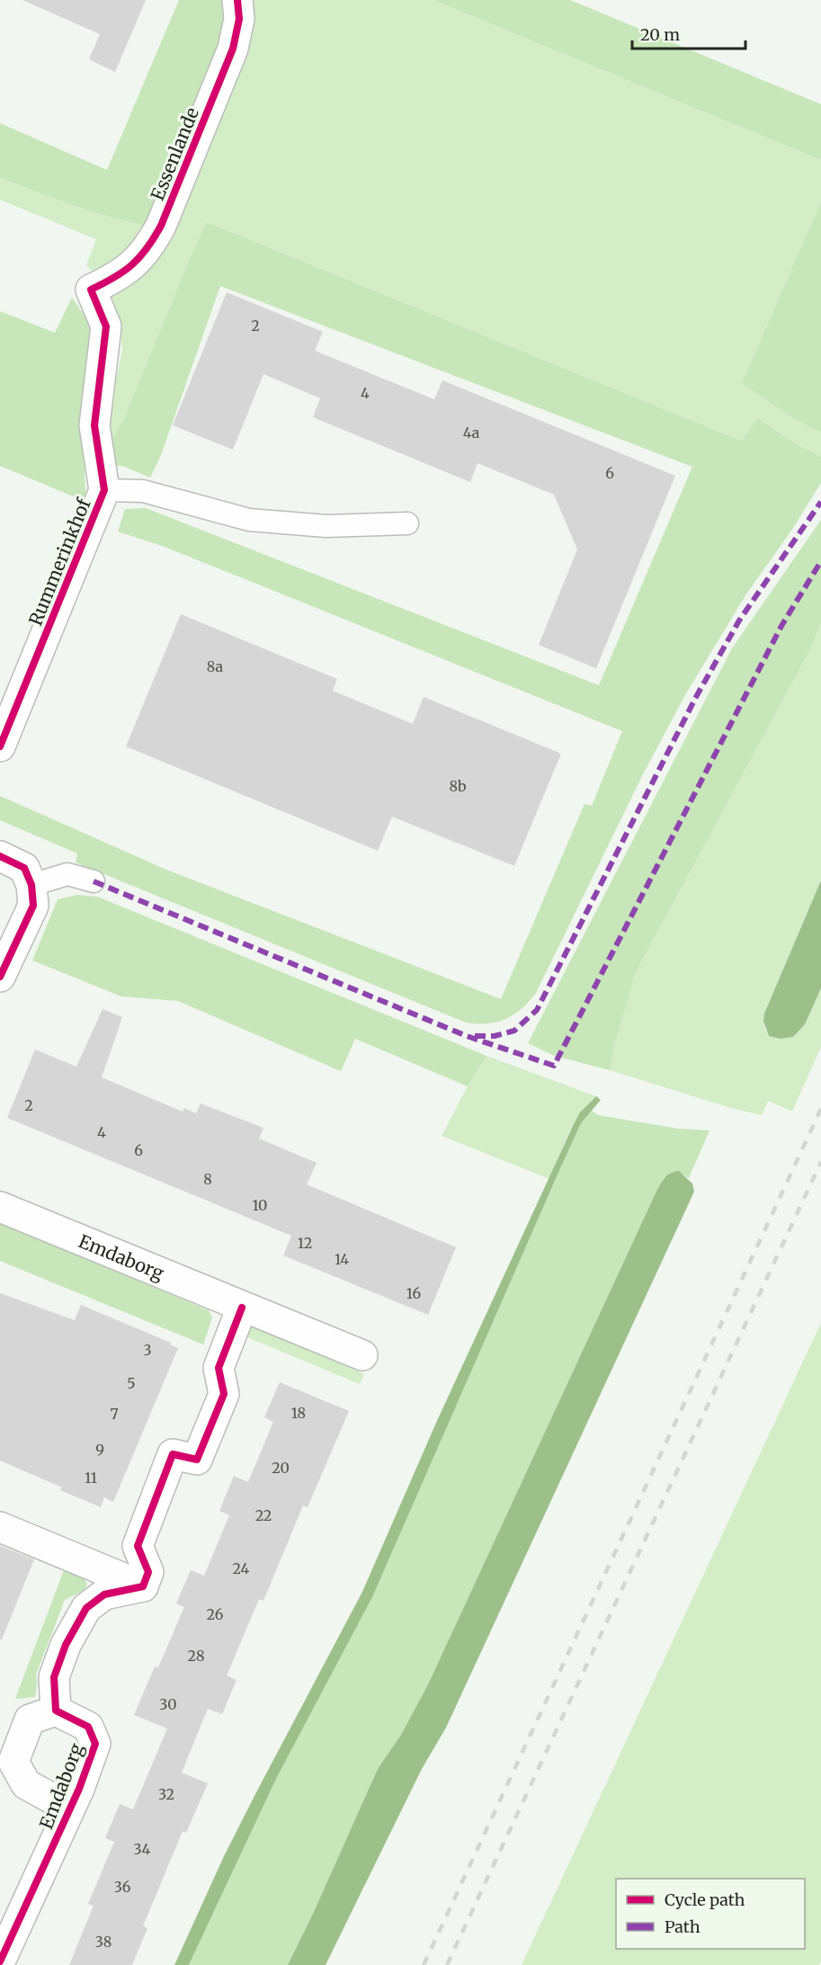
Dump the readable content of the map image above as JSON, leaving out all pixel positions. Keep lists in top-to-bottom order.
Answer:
{
  "streets": {
    "street": ["Essenlande", "Rummerinkhof", "Emdaborg"]
  },
  "crossings": [
    ["Essenlande", "Rummerinkhof"]
  ],
  "house_numbers": [
    "2",
    "4",
    "4a",
    "6",
    "8a",
    "8b",
    "2",
    "4",
    "6",
    "8",
    "10",
    "12",
    "14",
    "16",
    "3",
    "5",
    "18",
    "7",
    "9",
    "20",
    "11",
    "22",
    "24",
    "26",
    "28",
    "30",
    "32",
    "34",
    "36",
    "38"
  ],
  "legend": ["Cycle path", "Path"],
  "scale_bar": "20 m"
}
